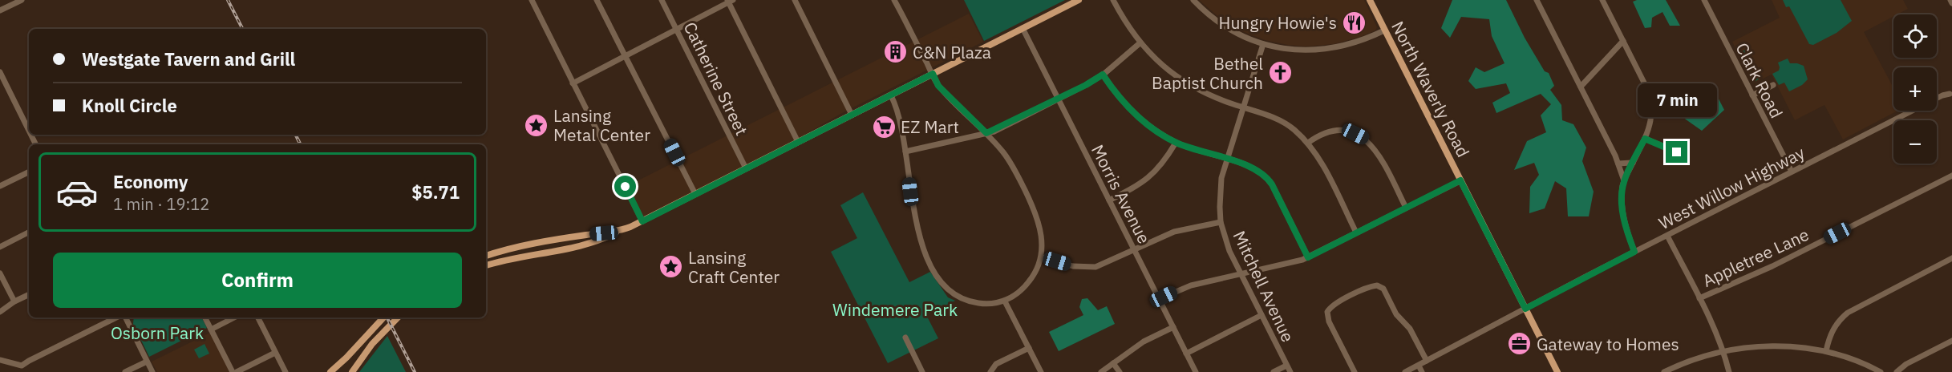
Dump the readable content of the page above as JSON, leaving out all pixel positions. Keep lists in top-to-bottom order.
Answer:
{
  "streets": {
    "main road": ["North Waverly Road"],
    "street": [
      "Catherine Street",
      "Clark Road",
      "West Willow Highway",
      "Morris Avenue",
      "Appletree Lane",
      "Mitchell Avenue"
    ]
  },
  "crossings": [
    ["Clark Road", "West Willow Highway"],
    ["North Waverly Road", "West Willow Highway"]
  ],
  "parks": ["Windemere Park", "Osborn Park"],
  "places": {
    "restaurant": ["Hungry Howie's"],
    "building": ["C&N Plaza"],
    "church": ["Bethel Baptist Church"],
    "place": ["Lansing Metal Center", "Lansing Craft Center"],
    "supermarket": ["EZ Mart"],
    "office": ["Gateway to Homes"]
  },
  "page": {
    "map_buttons": ["+", "−"],
    "banner": ["Westgate Tavern and Grill", "Knoll Circle"],
    "bubble": "7 min",
    "list": [
      {
        "name": "Economy",
        "note": "1 min · 19:12",
        "value": "$5.71"
      }
    ],
    "buttons": "Confirm"
  }
}
